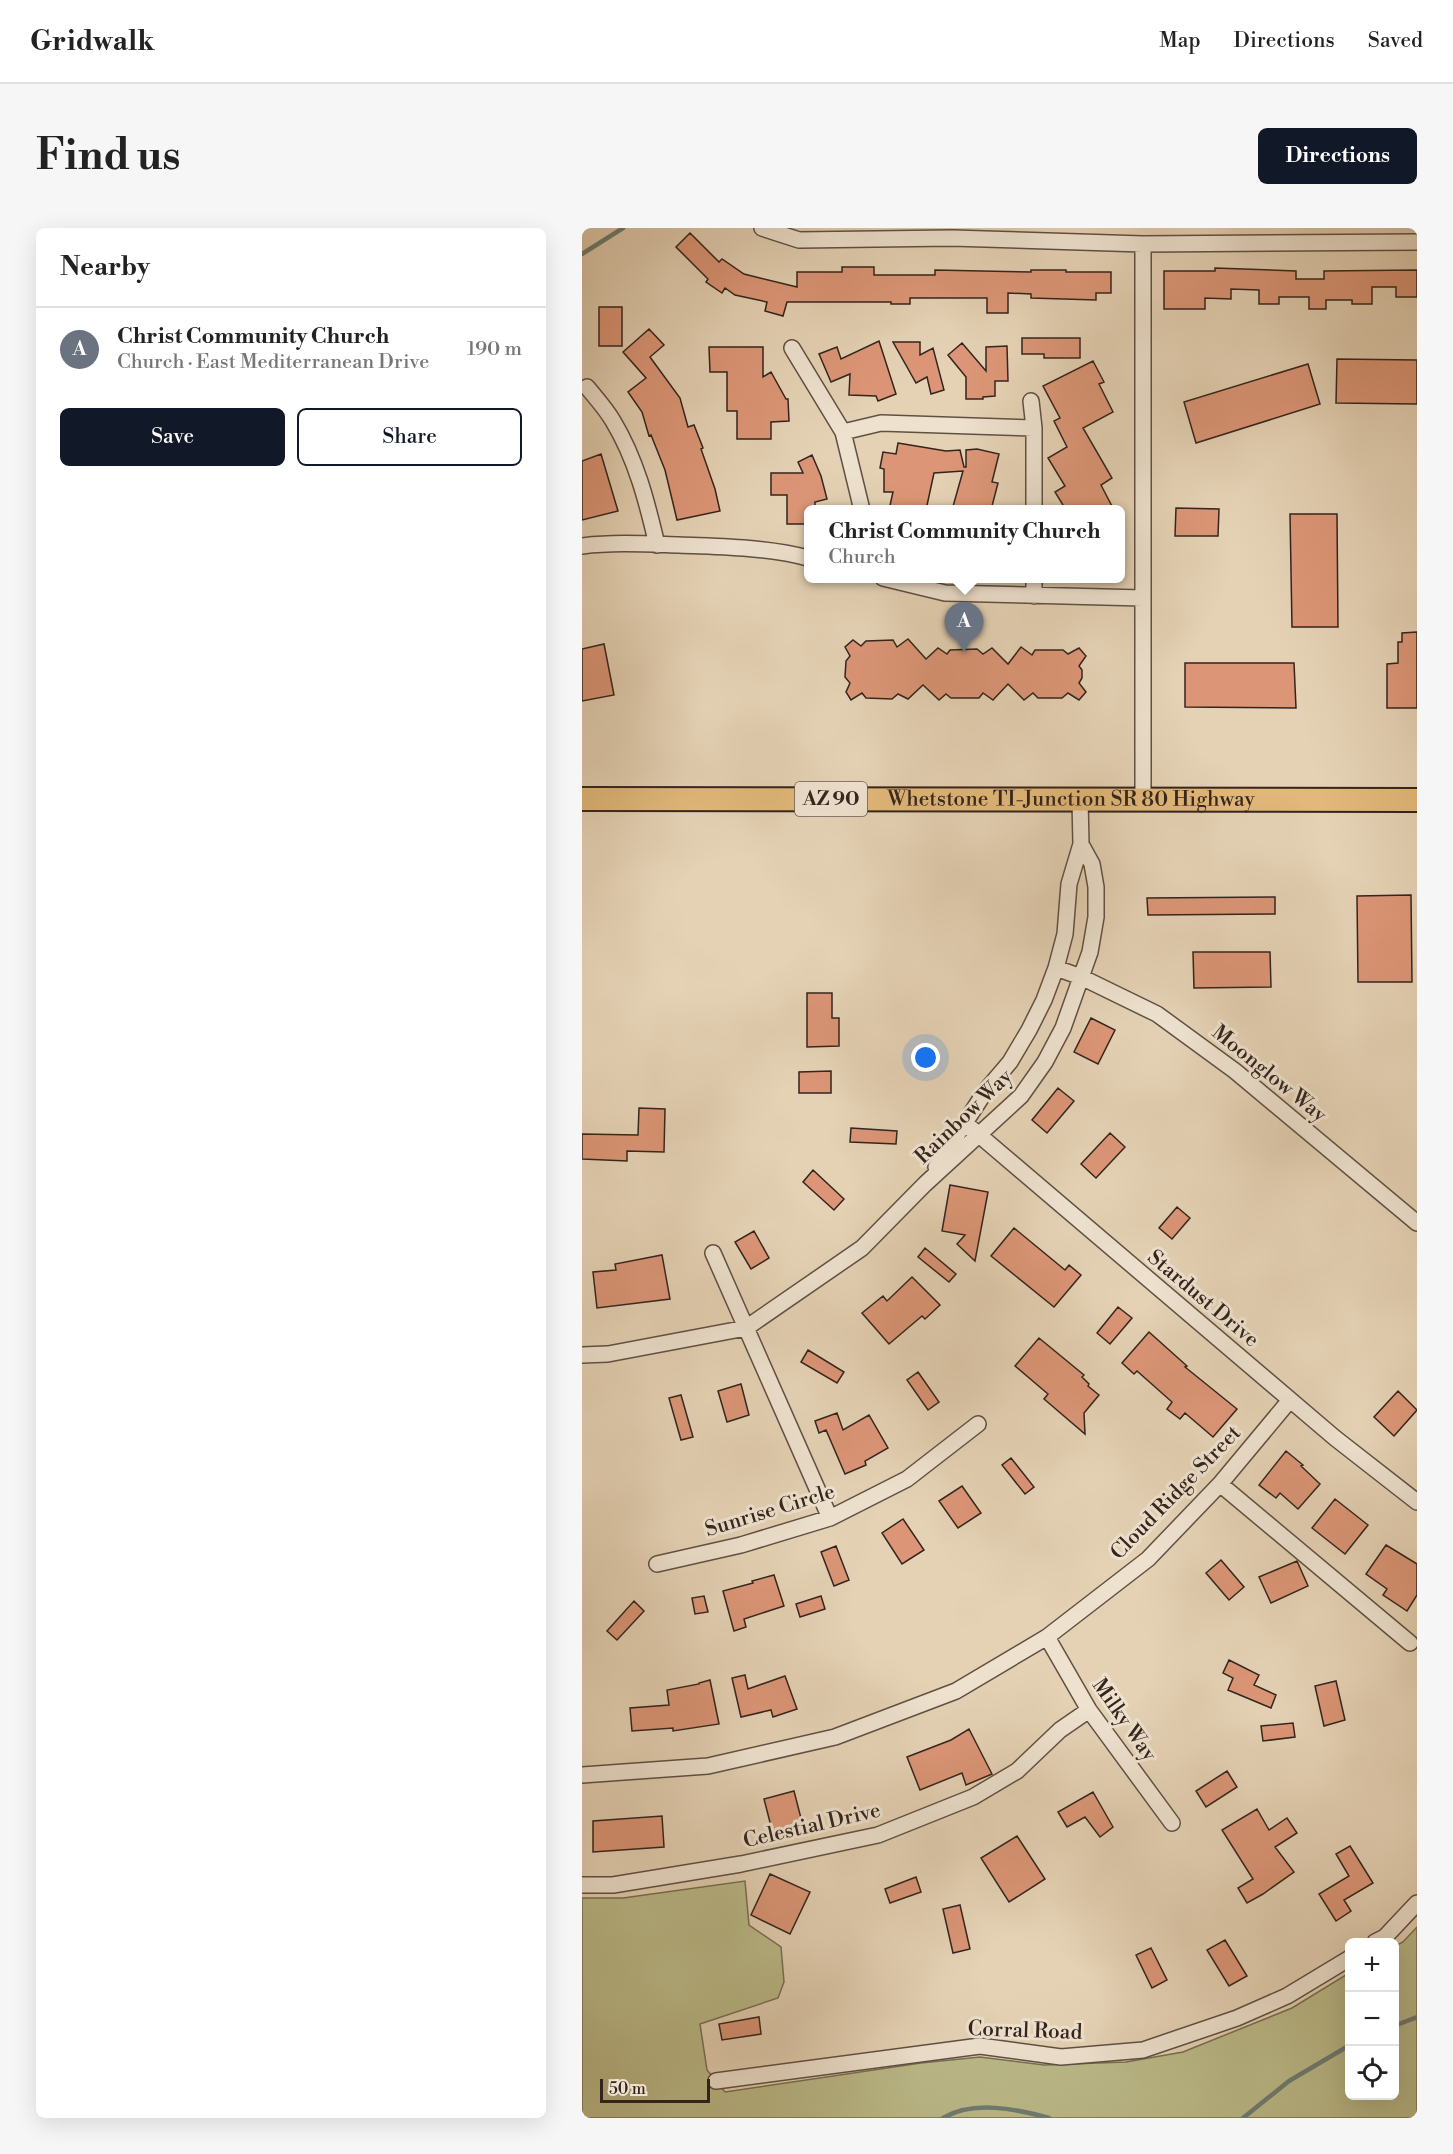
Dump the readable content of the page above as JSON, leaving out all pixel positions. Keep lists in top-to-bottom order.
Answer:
{
  "streets": {
    "highway": ["AZ 90", "Whetstone TI-Junction SR 80 Highway"],
    "street": [
      "Moonglow Way",
      "Rainbow Way",
      "Stardust Drive",
      "Cloud Ridge Street",
      "Sunrise Circle",
      "Milky Way",
      "Celestial Drive",
      "Corral Road"
    ]
  },
  "crossings": [
    ["Whetstone TI-Junction SR 80 Highway", "Rainbow Way"],
    ["Moonglow Way", "Rainbow Way"],
    ["Rainbow Way", "Stardust Drive"],
    ["Stardust Drive", "Cloud Ridge Street"],
    ["Cloud Ridge Street", "Milky Way"],
    ["Milky Way", "Celestial Drive"]
  ],
  "scale_bar": "50 m",
  "page": {
    "header": "Gridwalk",
    "nav": ["Map", "Directions", "Saved"],
    "buttons": [
      "Directions",
      ["Save", "Share"]
    ],
    "title": "Find us",
    "heading": "Nearby",
    "list": [
      {
        "mark": "A",
        "name": "Christ Community Church",
        "note": "Church · East Mediterranean Drive",
        "value": "190 m"
      }
    ],
    "popup": ["Christ Community Church", "Church"],
    "pins": "A",
    "map_buttons": ["+", "−"],
    "scale": "50 m"
  }
}
